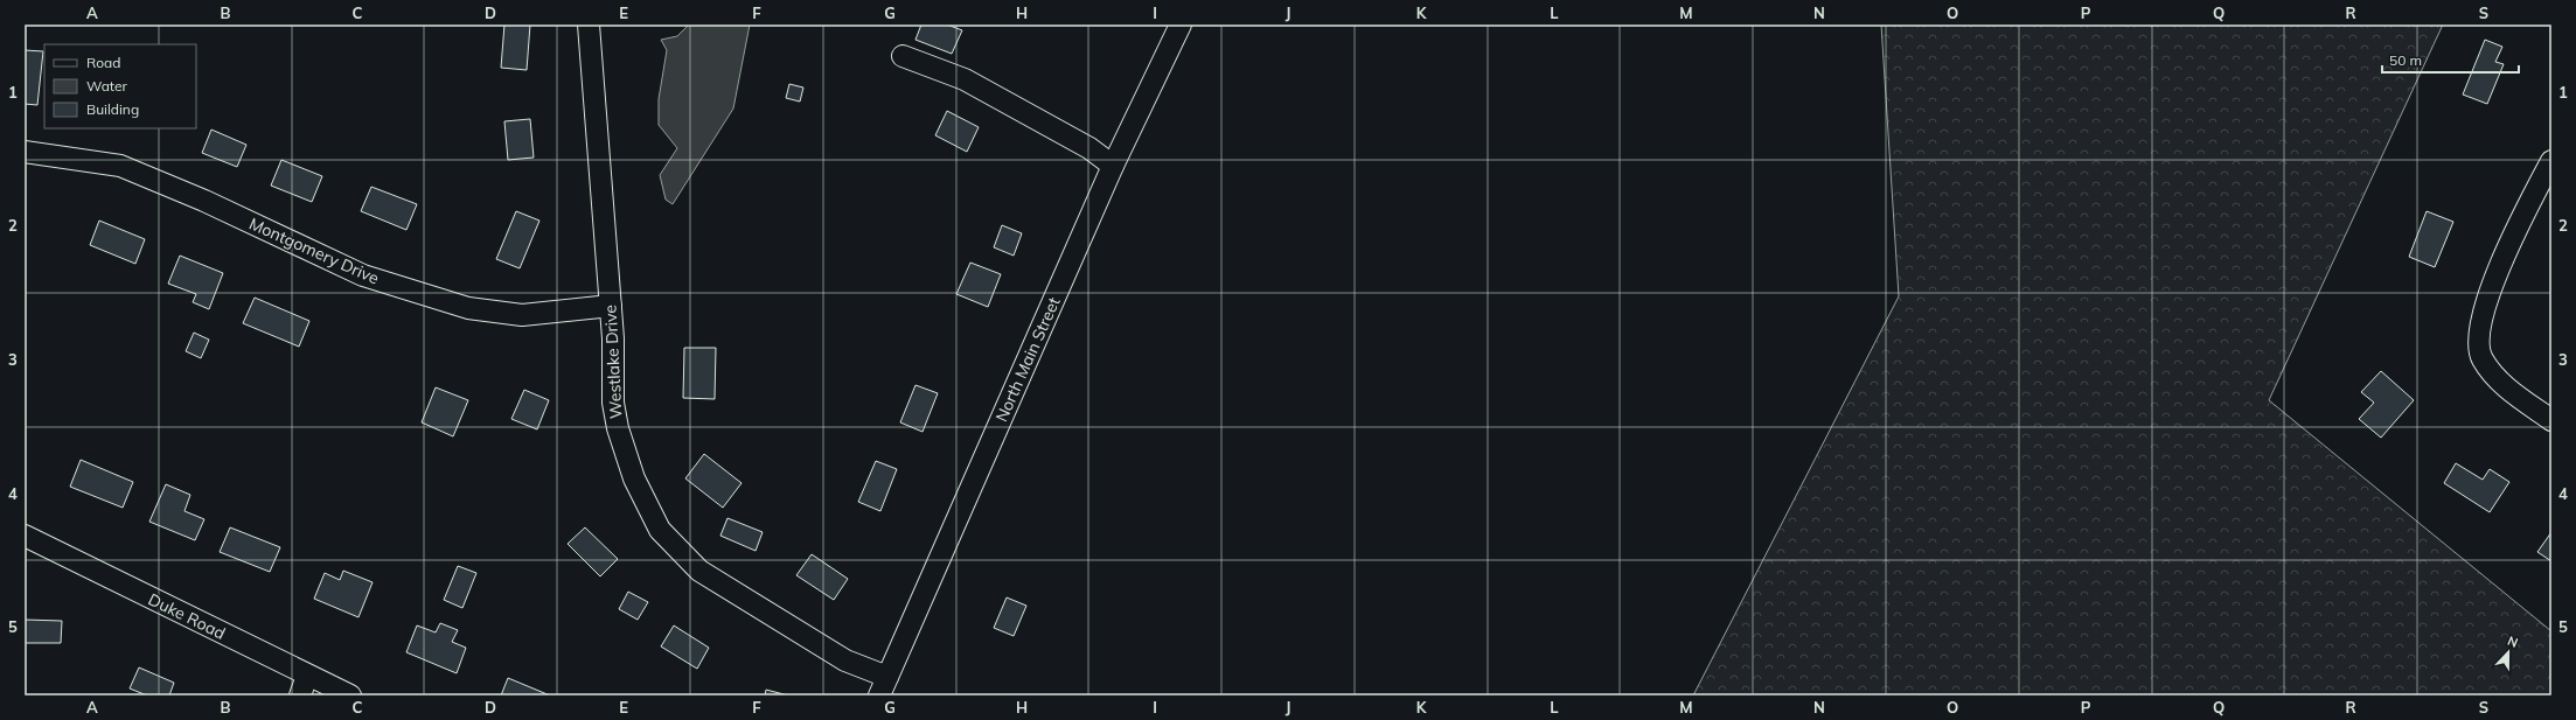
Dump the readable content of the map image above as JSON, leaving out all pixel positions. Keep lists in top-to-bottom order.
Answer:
{
  "streets": {
    "street": [
      "Montgomery Drive",
      "North Main Street",
      "Westlake Drive",
      "Duke Road"
    ]
  },
  "crossings": [
    ["Montgomery Drive", "Westlake Drive"],
    ["North Main Street", "Westlake Drive"]
  ],
  "legend": ["Road", "Water", "Building"],
  "scale_bar": "50 m",
  "north": "top",
  "grid": {
    "columns": [
      "A",
      "B",
      "C",
      "D",
      "E",
      "F",
      "G",
      "H",
      "I",
      "J",
      "K",
      "L",
      "M",
      "N",
      "O",
      "P",
      "Q",
      "R",
      "S"
    ],
    "rows": [
      "1",
      "2",
      "3",
      "4",
      "5"
    ]
  }
}
